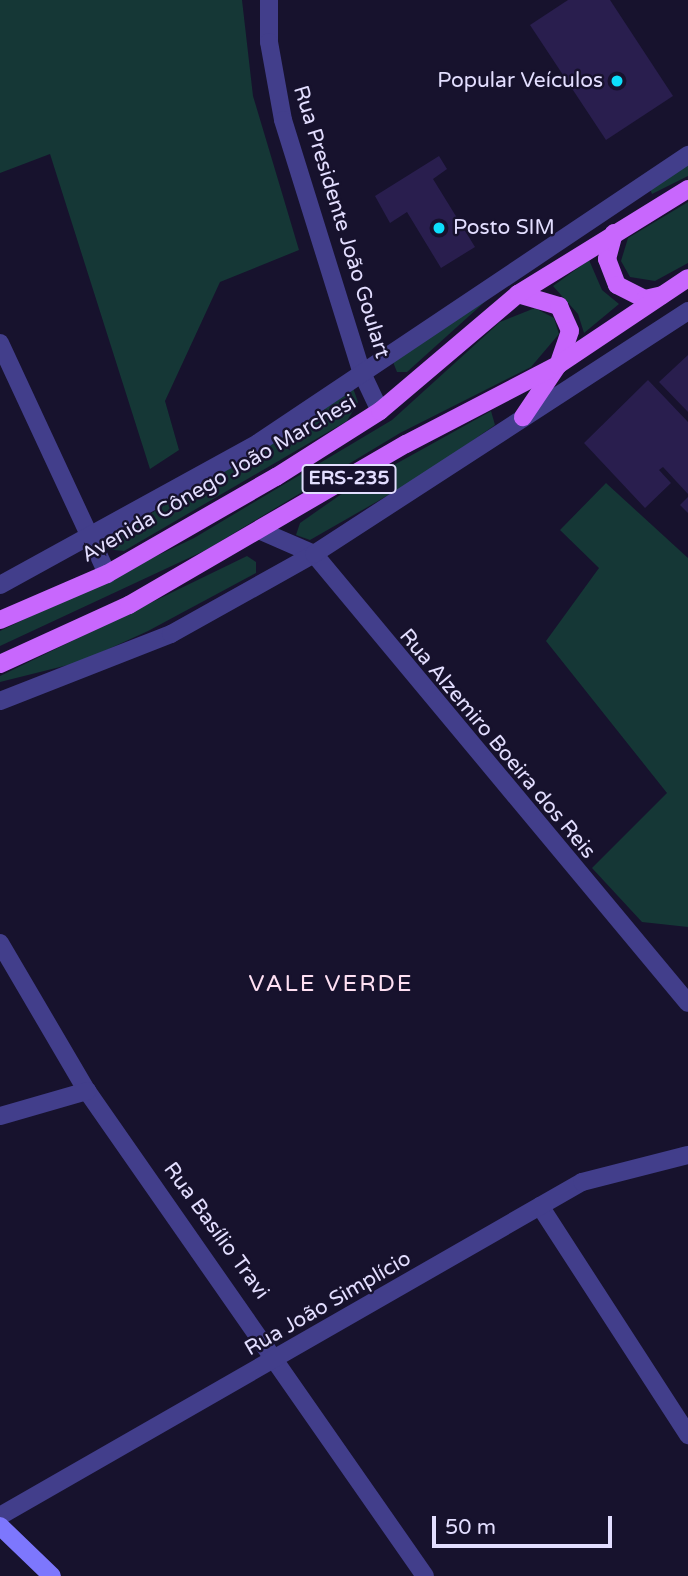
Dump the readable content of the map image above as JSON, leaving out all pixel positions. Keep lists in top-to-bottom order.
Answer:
{
  "streets": {
    "main road": ["Avenida Cônego João Marchesi", "ERS-235"],
    "street": [
      "Rua Presidente João Goulart",
      "Rua Alzemiro Boeira dos Reis",
      "Rua Basílio Travi",
      "Rua João Simplício"
    ]
  },
  "crossings": [
    ["Rua Presidente João Goulart", "Avenida Cônego João Marchesi"],
    ["ERS-235", "Rua Alzemiro Boeira dos Reis"],
    ["Rua Basílio Travi", "Rua João Simplício"]
  ],
  "districts": ["VALE VERDE"],
  "places": ["Popular Veículos", "Posto SIM"],
  "scale_bar": "50 m"
}
